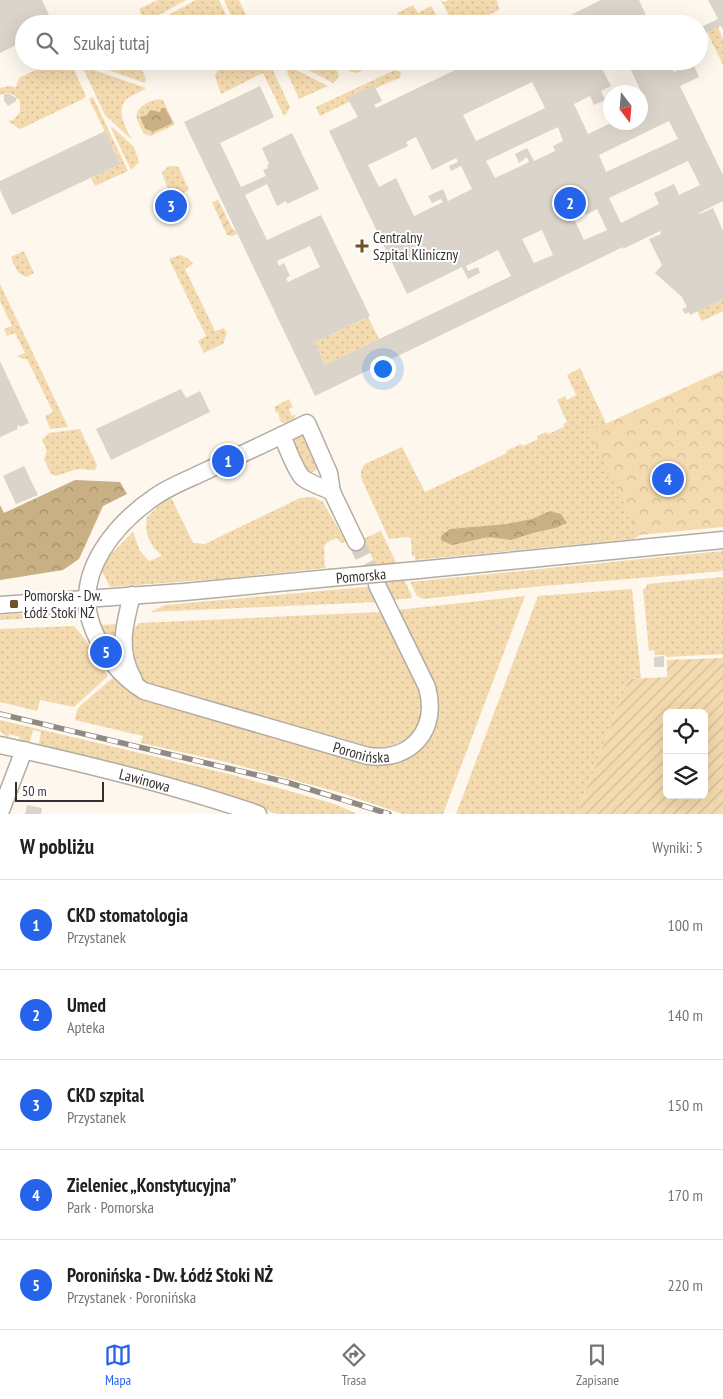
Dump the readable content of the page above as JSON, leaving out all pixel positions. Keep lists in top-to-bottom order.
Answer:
{
  "streets": {
    "street": ["Pomorska", "Poronińska", "Lawinowa"]
  },
  "crossings": [
    ["Pomorska", "Poronińska"]
  ],
  "places": {
    "health": ["Centralny Szpital Kliniczny"],
    "transit": ["Pomorska - Dw. Łódź Stoki NŻ"]
  },
  "scale_bar": "50 m",
  "north": "bottom",
  "page": {
    "search": "Szukaj tutaj",
    "pins": [
      "2",
      "3",
      "1",
      "4",
      "5"
    ],
    "scale": "50 m",
    "heading": ["W pobliżu", "Wyniki: 5"],
    "list": [
      {
        "mark": "1",
        "name": "CKD stomatologia",
        "note": "Przystanek",
        "value": "100 m"
      },
      {
        "mark": "2",
        "name": "Umed",
        "note": "Apteka",
        "value": "140 m"
      },
      {
        "mark": "3",
        "name": "CKD szpital",
        "note": "Przystanek",
        "value": "150 m"
      },
      {
        "mark": "4",
        "name": "Zieleniec „Konstytucyjna”",
        "note": "Park · Pomorska",
        "value": "170 m"
      },
      {
        "mark": "5",
        "name": "Poronińska - Dw. Łódź Stoki NŻ",
        "note": "Przystanek · Poronińska",
        "value": "220 m"
      }
    ],
    "nav": ["Mapa", "Trasa", "Zapisane"]
  }
}
